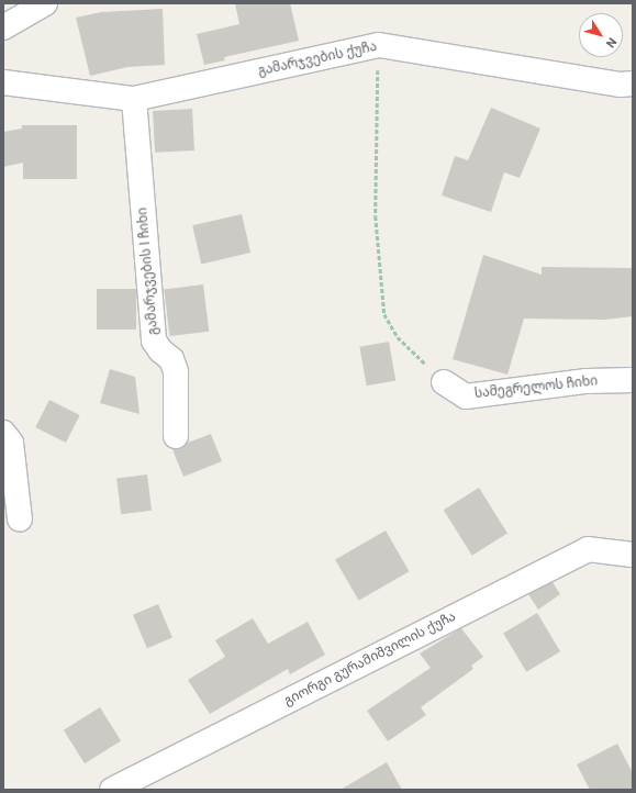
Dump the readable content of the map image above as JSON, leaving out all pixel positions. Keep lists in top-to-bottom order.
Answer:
{
  "streets": {
    "street": [
      "გამარჯვების ქუჩა",
      "გამარჯვების I ჩიხი",
      "სამეგრელოს ჩიხი",
      "გიორგი გურამიშვილის ქუჩა"
    ]
  },
  "crossings": [
    ["გამარჯვების ქუჩა", "გამარჯვების I ჩიხი"]
  ],
  "north": "bottom right"
}
